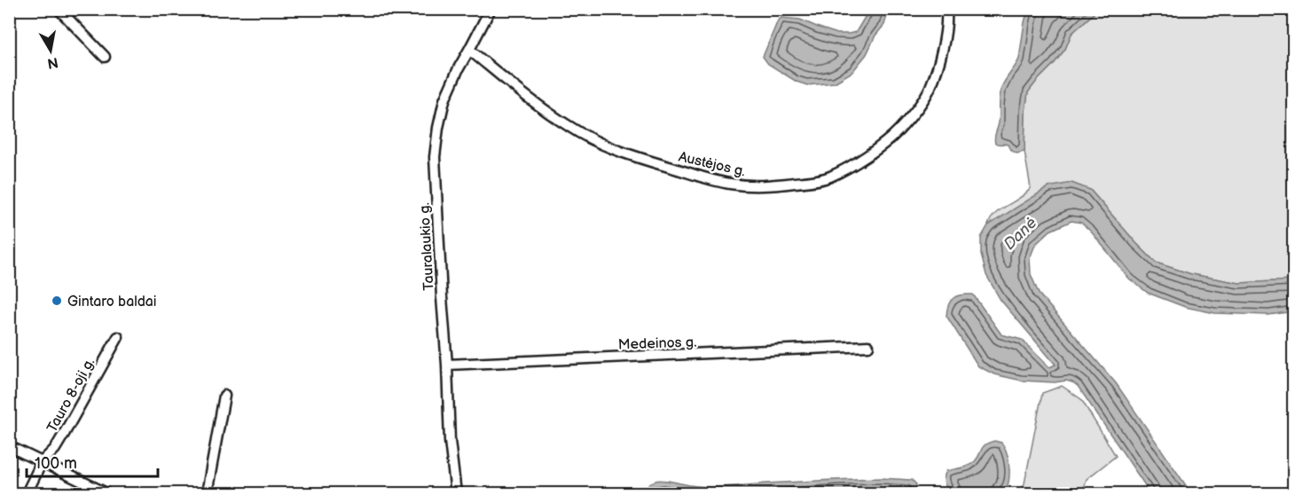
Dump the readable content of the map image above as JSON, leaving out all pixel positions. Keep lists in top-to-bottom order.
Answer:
{
  "streets": {
    "street": [
      "Austėjos g.",
      "Tauralaukio g.",
      "Medeinos g.",
      "Tauro 8-oji g."
    ]
  },
  "crossings": [
    ["Austėjos g.", "Tauralaukio g."],
    ["Tauralaukio g.", "Medeinos g."]
  ],
  "water": ["Danė"],
  "places": ["Gintaro baldai"],
  "scale_bar": "100 m",
  "north": "bottom"
}
